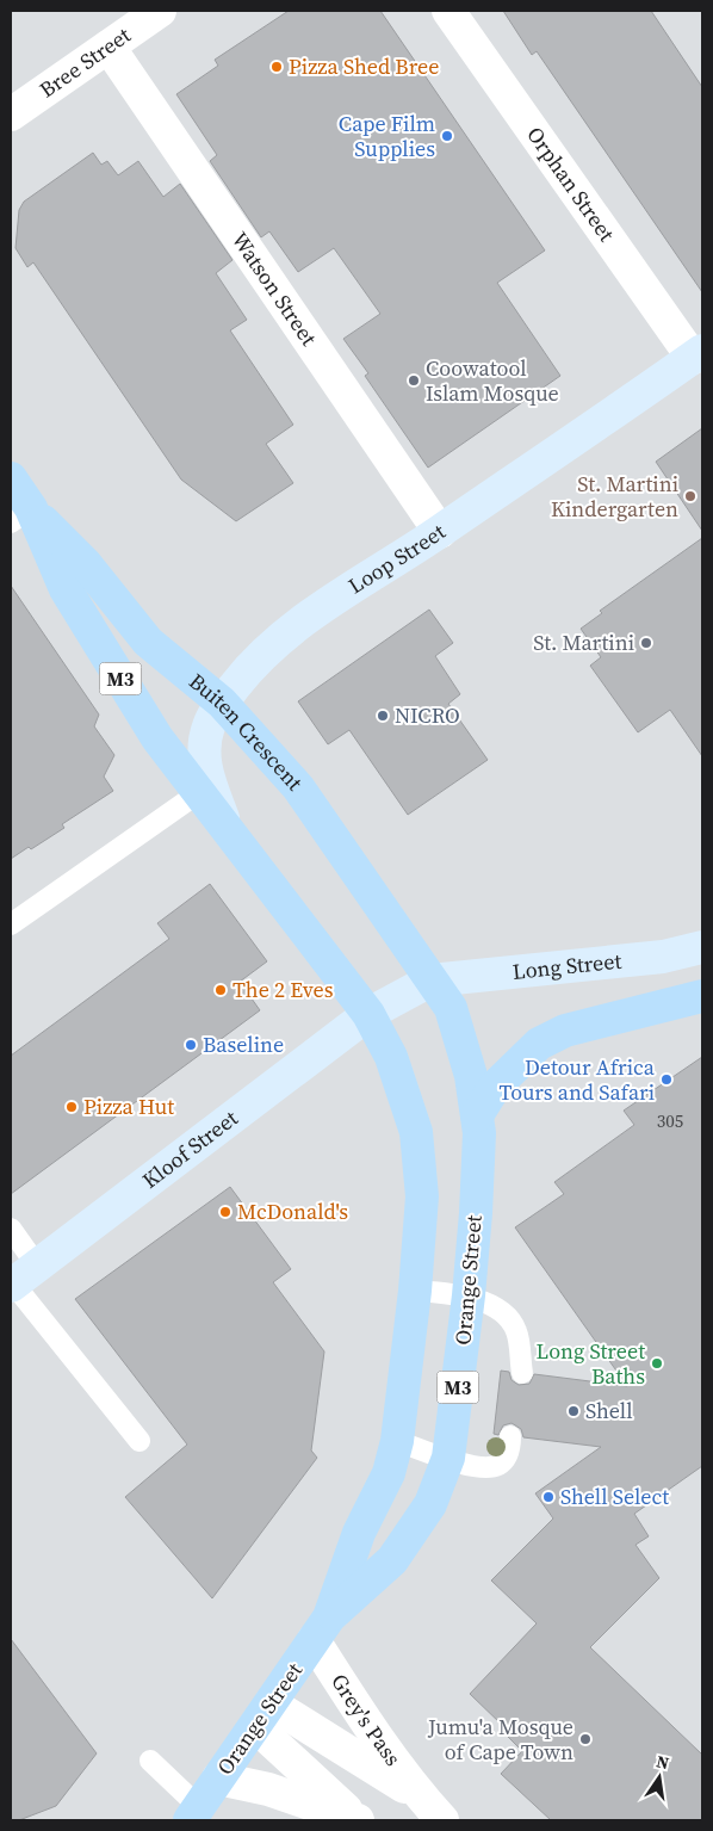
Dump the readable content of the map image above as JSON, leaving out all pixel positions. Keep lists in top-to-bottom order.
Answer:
{
  "streets": {
    "main road": ["M3", "Buiten Crescent", "Orange Street"],
    "street": [
      "Bree Street",
      "Orphan Street",
      "Watson Street",
      "Loop Street",
      "Long Street",
      "Kloof Street",
      "Grey's Pass"
    ]
  },
  "crossings": [
    ["Bree Street", "Watson Street"],
    ["Orphan Street", "Loop Street"],
    ["Watson Street", "Loop Street"],
    ["Loop Street", "Buiten Crescent"],
    ["Buiten Crescent", "Long Street"],
    ["Buiten Crescent", "Kloof Street"],
    ["Buiten Crescent", "Orange Street"],
    ["Long Street", "Kloof Street"],
    ["Long Street", "Orange Street"],
    ["Kloof Street", "Orange Street"],
    ["Orange Street", "Grey's Pass"]
  ],
  "places": [
    "Pizza Shed Bree",
    "Cape Film Supplies",
    "Coowatool Islam Mosque",
    "St. Martini Kindergarten",
    "St. Martini",
    "NICRO",
    "The 2 Eves",
    "Baseline",
    "Detour Africa Tours and Safari",
    "Pizza Hut",
    "McDonald's",
    "Long Street Baths",
    "Shell",
    "Shell Select",
    "Jumu'a Mosque of Cape Town"
  ],
  "house_numbers": ["305"],
  "north": "top"
}
